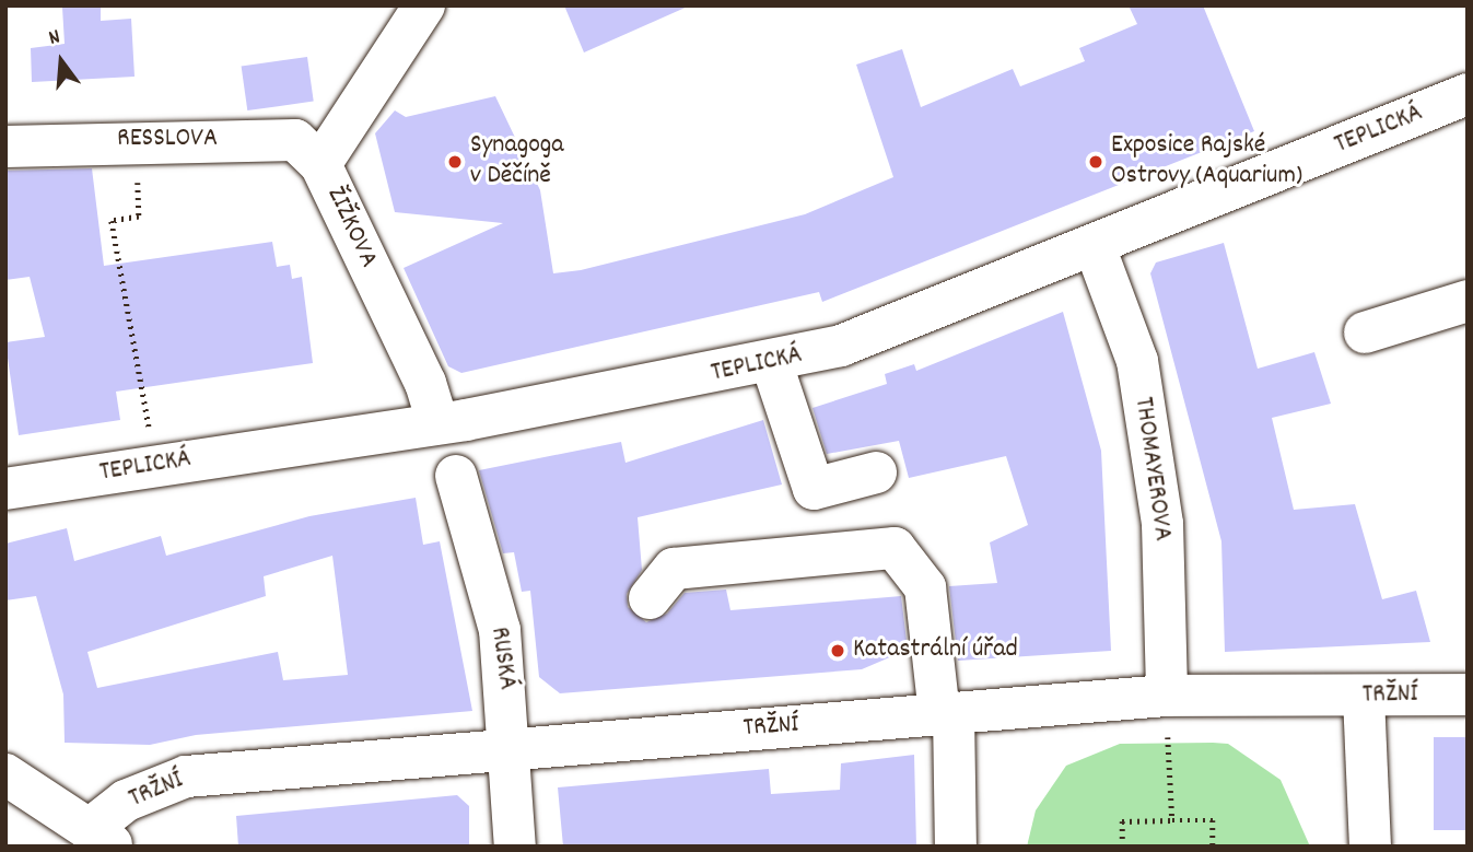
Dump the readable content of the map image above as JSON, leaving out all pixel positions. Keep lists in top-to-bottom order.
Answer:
{
  "streets": {
    "street": [
      "TEPLICKÁ",
      "RESSLOVA",
      "ŽIŽKOVA",
      "THOMAYEROVA",
      "RUSKÁ",
      "TRŽNÍ"
    ]
  },
  "crossings": [
    ["TEPLICKÁ", "ŽIŽKOVA"],
    ["TEPLICKÁ", "THOMAYEROVA"],
    ["RESSLOVA", "ŽIŽKOVA"],
    ["THOMAYEROVA", "TRŽNÍ"],
    ["RUSKÁ", "TRŽNÍ"]
  ],
  "places": ["Synagoga v Děčíně", "Exposice Rajské Ostrovy (Aquarium)", "Katastrální úřad"],
  "north": "top"
}
